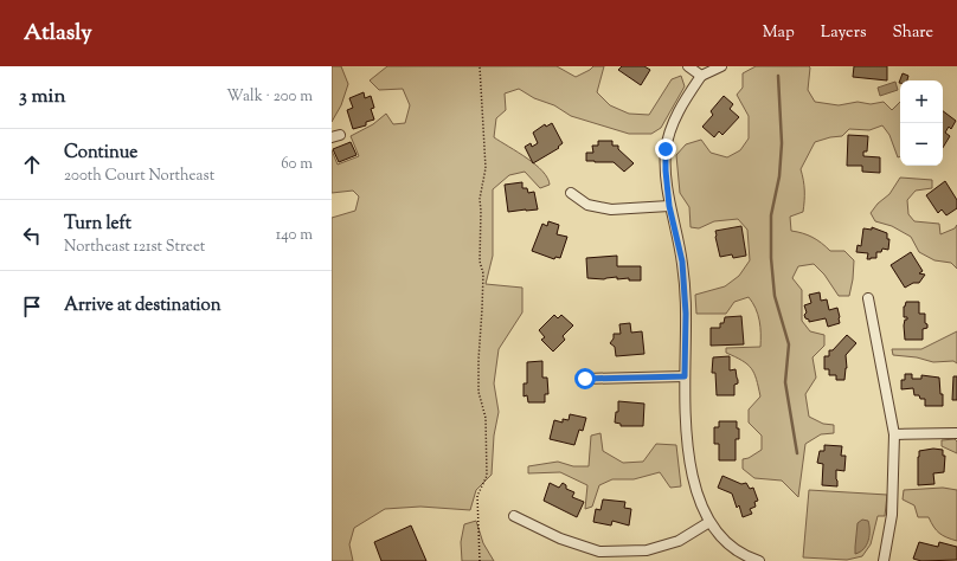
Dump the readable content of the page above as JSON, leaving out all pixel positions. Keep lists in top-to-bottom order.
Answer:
{
  "page": {
    "header": "Atlasly",
    "nav": ["Map", "Layers", "Share"],
    "heading": ["3 min", "Walk · 200 m"],
    "map_buttons": ["+", "−"],
    "list": [
      ["Continue", "200th Court Northeast", "60 m"],
      ["Turn left", "Northeast 121st Street", "140 m"],
      "Arrive at destination"
    ]
  }
}
